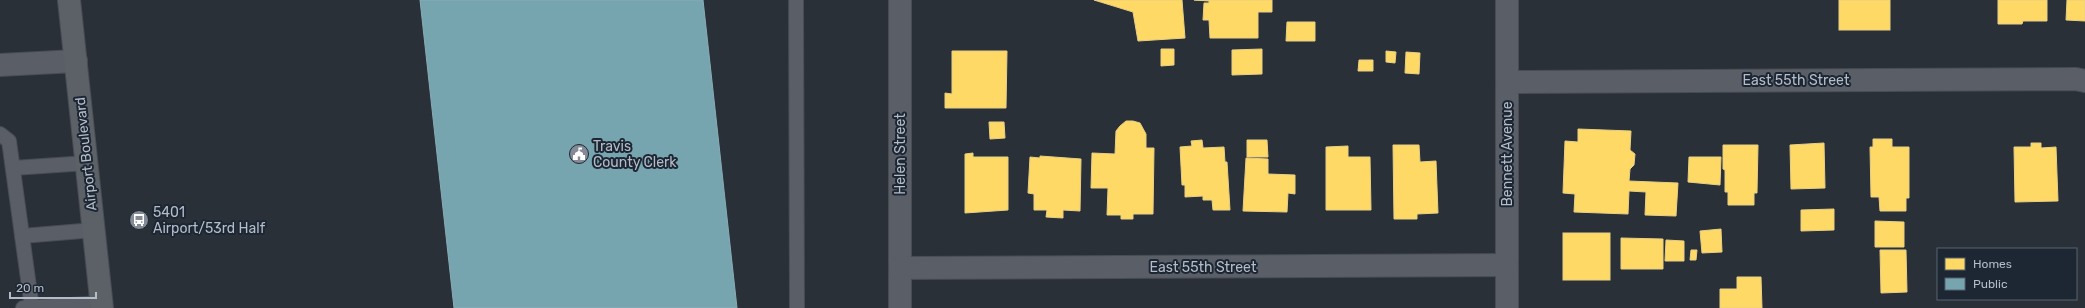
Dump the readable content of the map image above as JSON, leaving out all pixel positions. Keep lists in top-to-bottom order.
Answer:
{
  "streets": {
    "main road": ["Airport Boulevard"],
    "street": ["East 55th Street", "Helen Street", "Bennett Avenue"]
  },
  "crossings": [
    ["East 55th Street", "Helen Street"],
    ["East 55th Street", "Bennett Avenue"]
  ],
  "places": {
    "public building": ["Travis County Clerk"],
    "bus stop": ["5401 Airport/53rd Half"]
  },
  "legend": ["Homes", "Public"],
  "scale_bar": "20 m"
}
